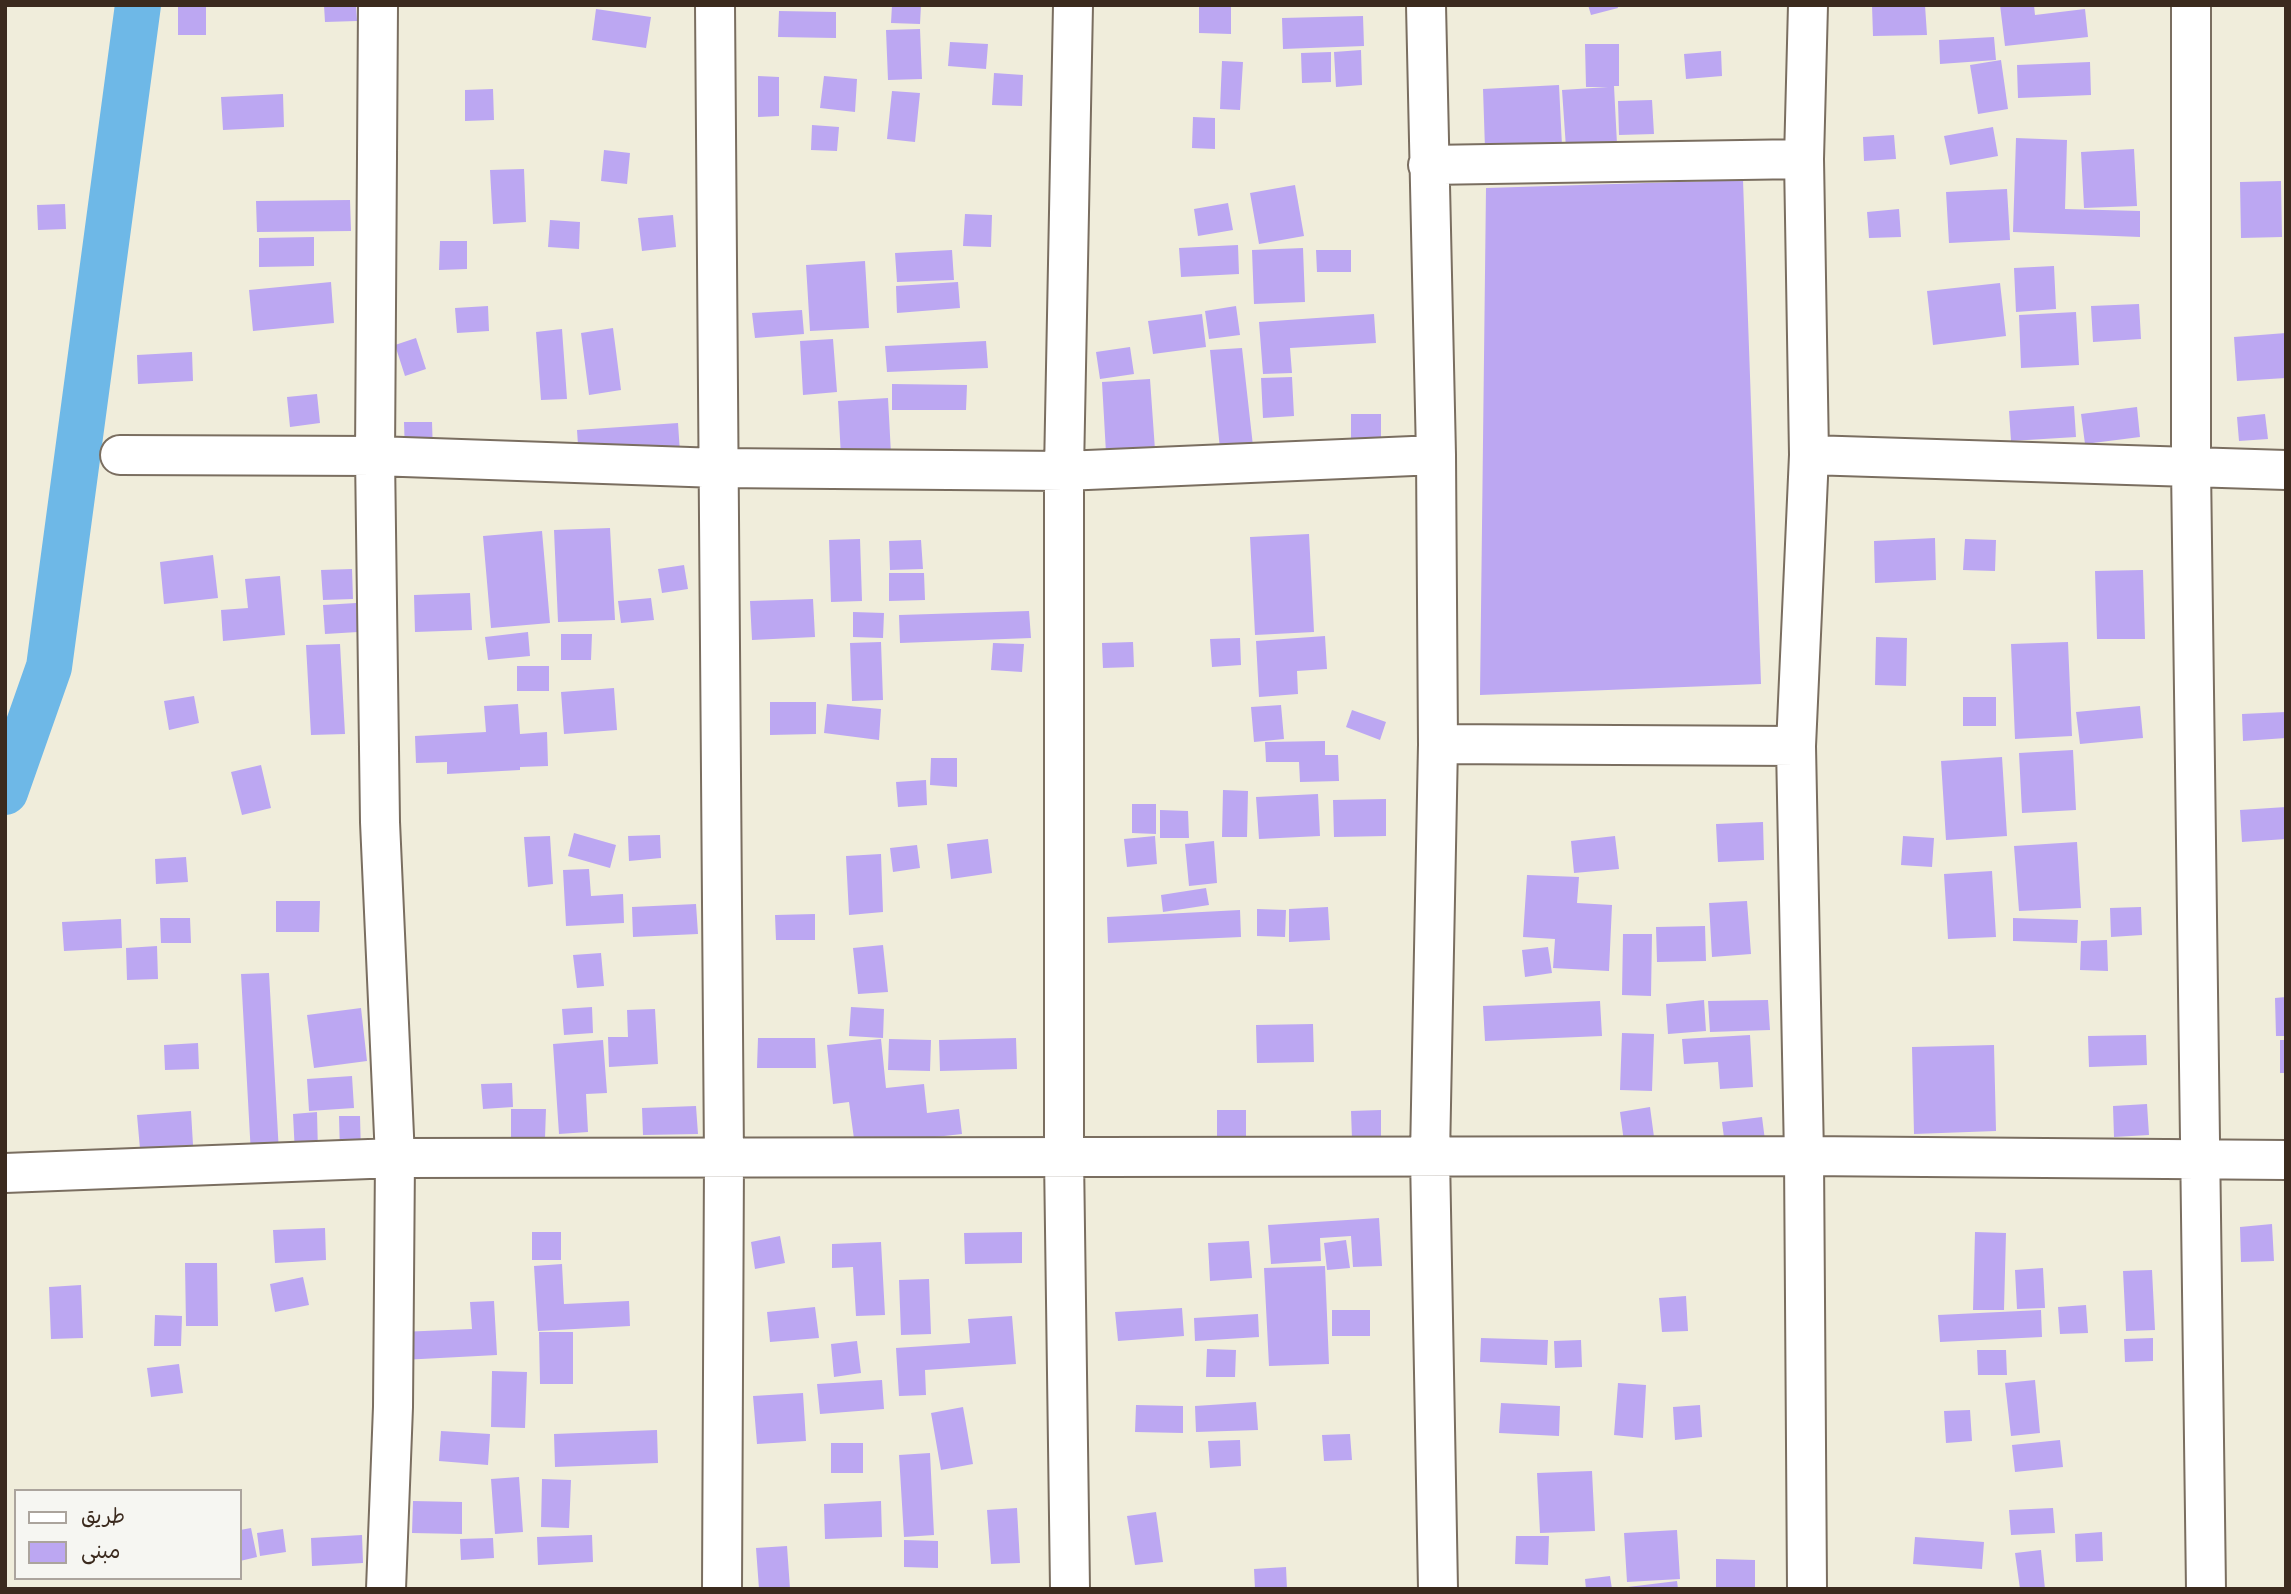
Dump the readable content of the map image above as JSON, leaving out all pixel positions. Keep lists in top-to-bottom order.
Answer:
{
  "legend": ["طريق", "مبنى"]
}
